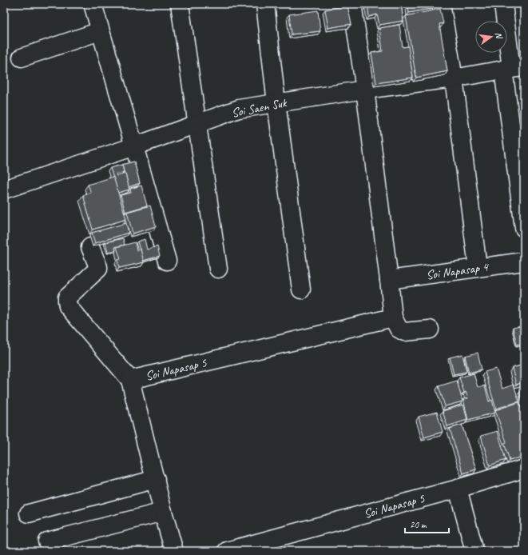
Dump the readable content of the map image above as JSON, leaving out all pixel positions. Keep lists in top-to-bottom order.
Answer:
{
  "streets": {
    "street": ["Soi Saen Suk", "Soi Napasap 4", "Soi Napasap 5"]
  },
  "scale_bar": "20 m",
  "north": "right"
}
